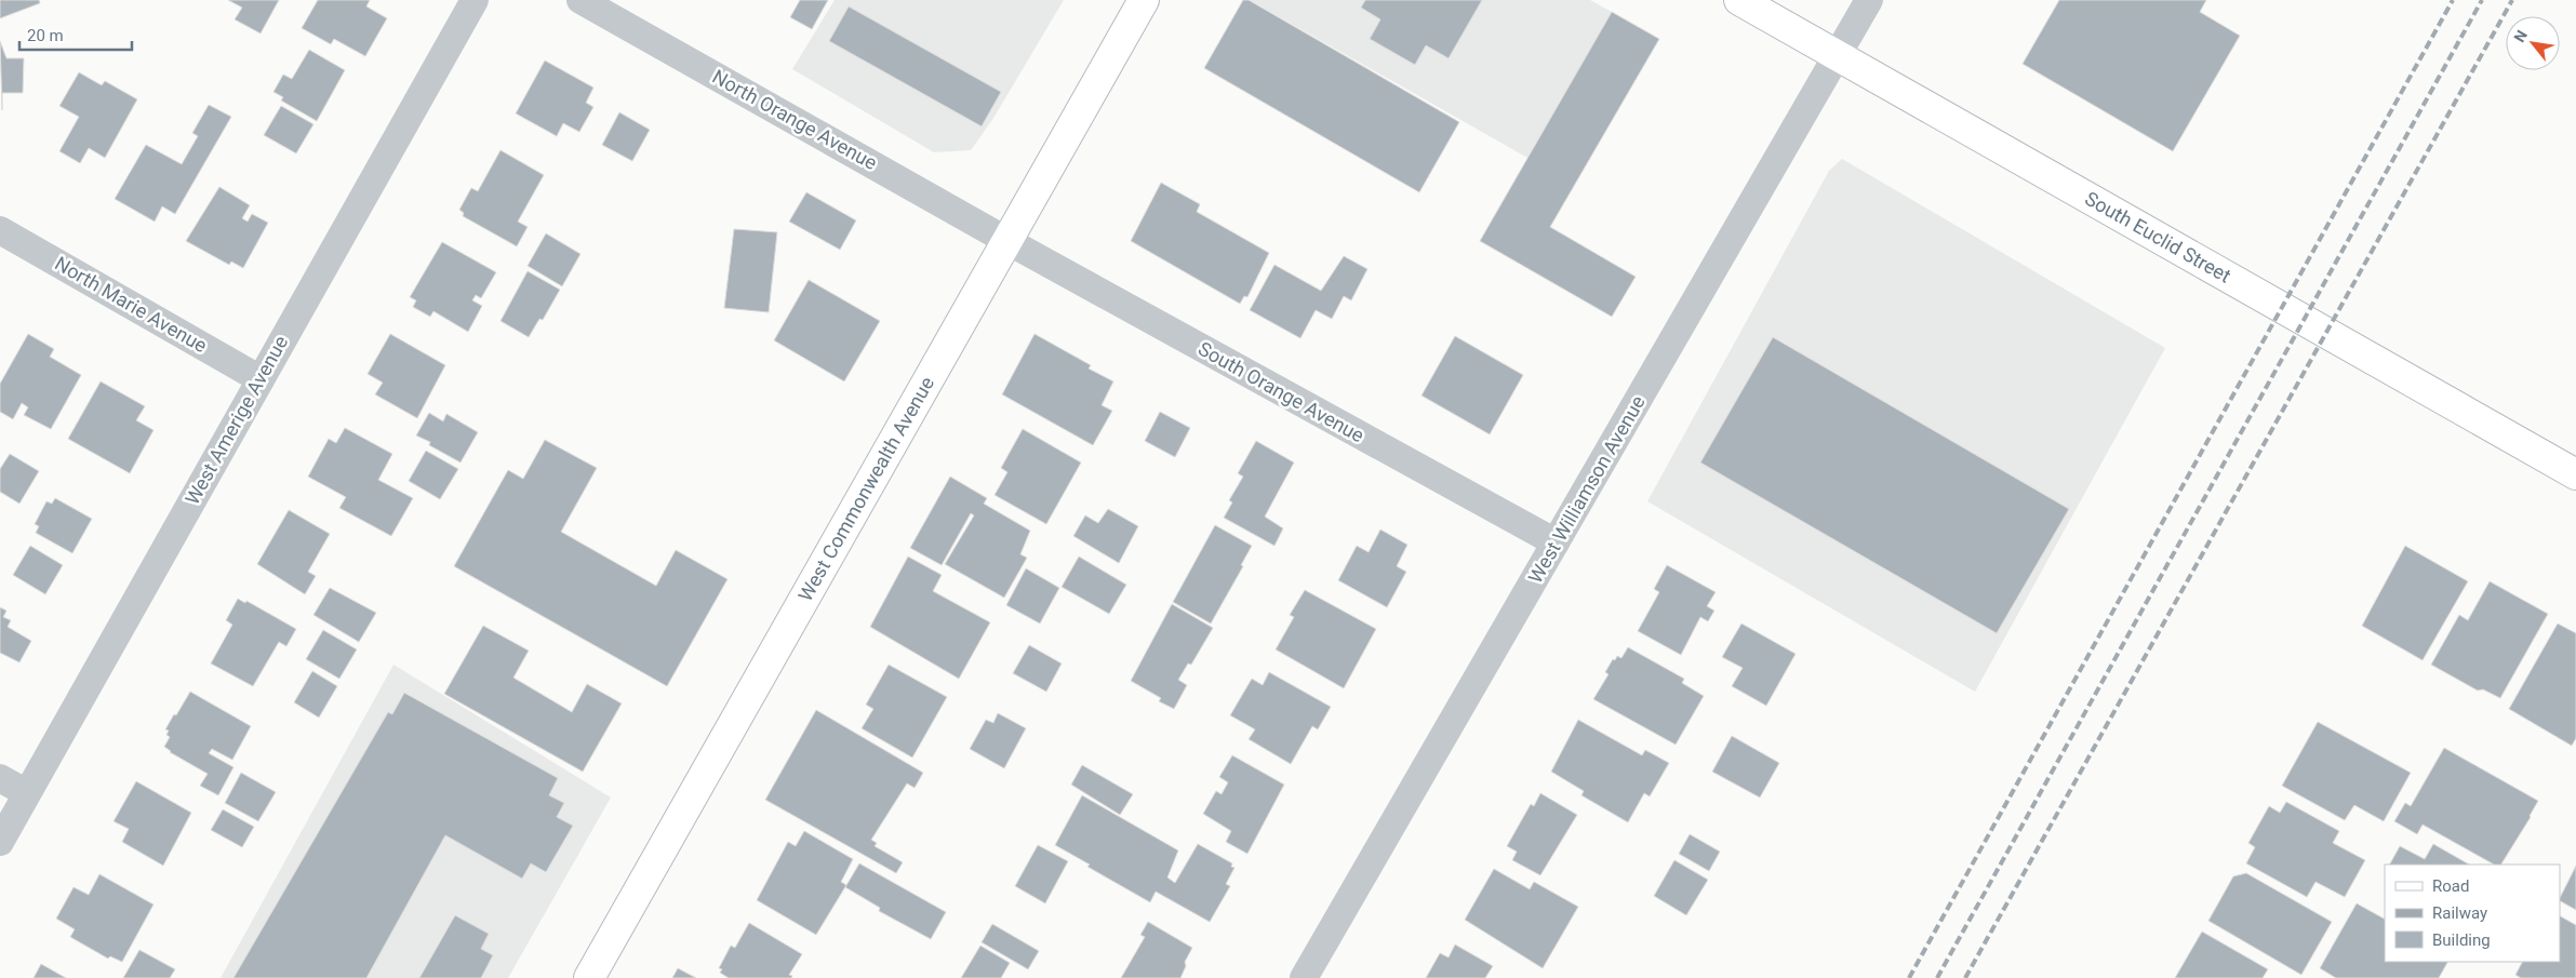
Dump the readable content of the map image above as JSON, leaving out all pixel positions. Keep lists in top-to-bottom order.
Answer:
{
  "streets": {
    "main road": ["South Euclid Street", "West Commonwealth Avenue"],
    "street": [
      "North Orange Avenue",
      "North Marie Avenue",
      "South Orange Avenue",
      "West Amerige Avenue",
      "West Williamson Avenue"
    ]
  },
  "crossings": [
    ["North Orange Avenue", "South Orange Avenue"],
    ["North Orange Avenue", "West Commonwealth Avenue"],
    ["South Euclid Street", "West Williamson Avenue"],
    ["North Marie Avenue", "West Amerige Avenue"],
    ["South Orange Avenue", "West Commonwealth Avenue"],
    ["South Orange Avenue", "West Williamson Avenue"]
  ],
  "legend": ["Road", "Railway", "Building"],
  "scale_bar": "20 m",
  "north": "top left"
}
